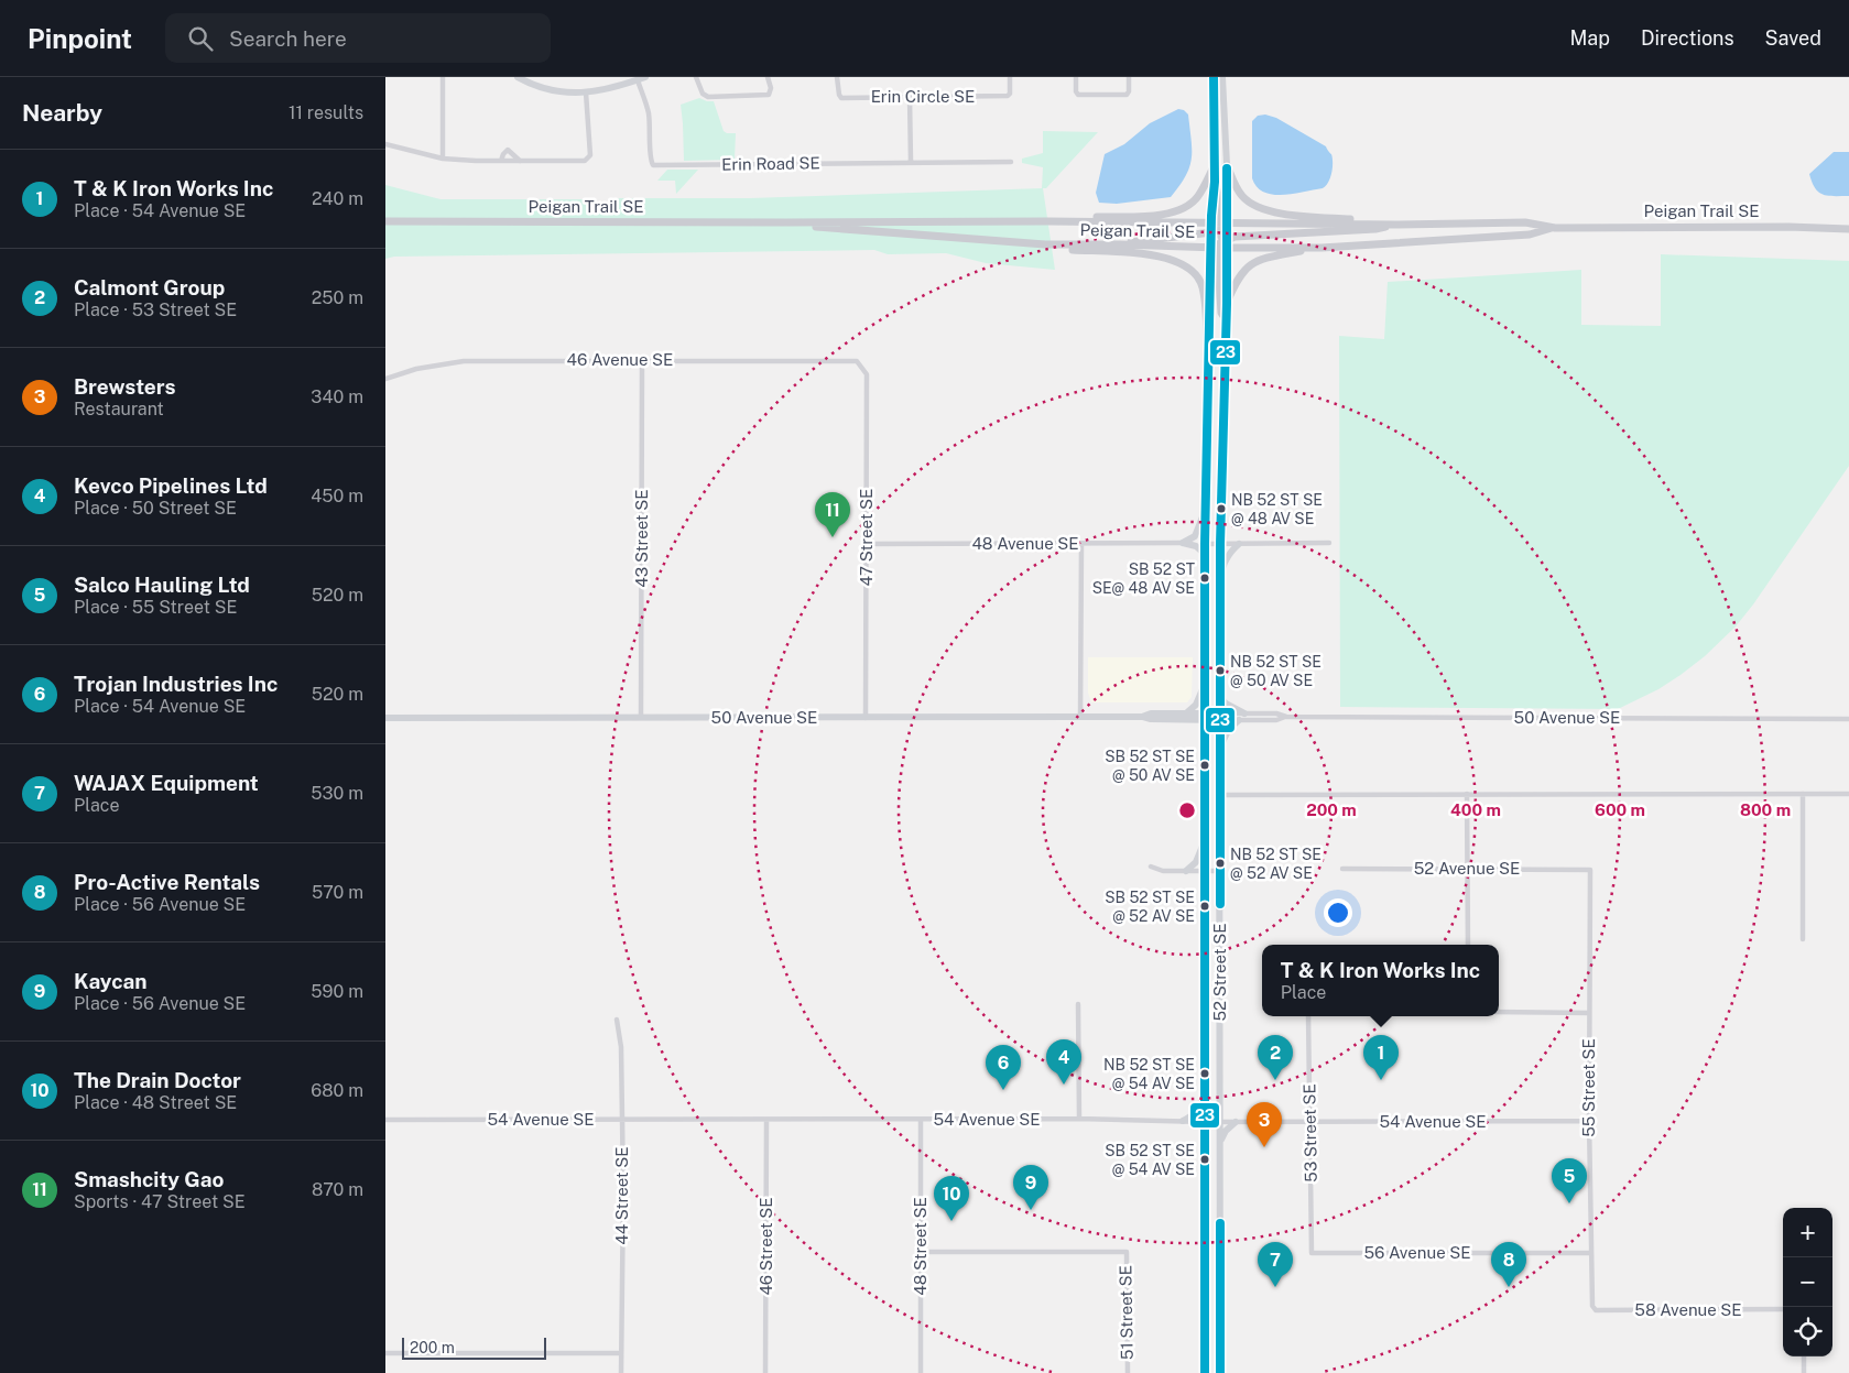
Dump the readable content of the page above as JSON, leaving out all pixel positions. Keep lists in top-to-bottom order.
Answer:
{
  "streets": {
    "main road": ["Peigan Trail SE", "50 Avenue SE", "52 Street SE"],
    "street": [
      "Erin Circle SE",
      "Erin Road SE",
      "46 Avenue SE",
      "47 Street SE",
      "43 Street SE",
      "48 Avenue SE",
      "52 Avenue SE",
      "55 Street SE",
      "54 Avenue SE",
      "53 Street SE",
      "44 Street SE",
      "46 Street SE",
      "48 Street SE",
      "56 Avenue SE",
      "58 Avenue SE",
      "51 Street SE"
    ]
  },
  "crossings": [
    ["Peigan Trail SE", "52 Street SE"],
    ["46 Avenue SE", "47 Street SE"],
    ["46 Avenue SE", "43 Street SE"],
    ["47 Street SE", "48 Avenue SE"],
    ["47 Street SE", "50 Avenue SE"],
    ["43 Street SE", "50 Avenue SE"],
    ["50 Avenue SE", "52 Street SE"],
    ["52 Avenue SE", "55 Street SE"],
    ["52 Street SE", "54 Avenue SE"],
    ["55 Street SE", "54 Avenue SE"],
    ["55 Street SE", "56 Avenue SE"],
    ["55 Street SE", "58 Avenue SE"],
    ["54 Avenue SE", "53 Street SE"],
    ["54 Avenue SE", "44 Street SE"],
    ["54 Avenue SE", "46 Street SE"],
    ["54 Avenue SE", "48 Street SE"],
    ["53 Street SE", "56 Avenue SE"],
    ["48 Street SE", "51 Street SE"]
  ],
  "places": [
    "NB 52 ST SE @ 48 AV SE",
    "SB 52 ST SE@ 48 AV SE",
    "NB 52 ST SE @ 50 AV SE",
    "SB 52 ST SE @ 50 AV SE",
    "NB 52 ST SE @ 52 AV SE",
    "SB 52 ST SE @ 52 AV SE",
    "NB 52 ST SE @ 54 AV SE",
    "SB 52 ST SE @ 54 AV SE"
  ],
  "lines": ["transit line 23"],
  "scale_bar": "200 m",
  "page": {
    "header": "Pinpoint",
    "search": "Search here",
    "nav": ["Map", "Directions", "Saved"],
    "heading": ["Nearby", "11 results"],
    "list": [
      {
        "mark": "1",
        "name": "T & K Iron Works Inc",
        "note": "Place · 54 Avenue SE",
        "value": "240 m"
      },
      {
        "mark": "2",
        "name": "Calmont Group",
        "note": "Place · 53 Street SE",
        "value": "250 m"
      },
      {
        "mark": "3",
        "name": "Brewsters",
        "note": "Restaurant",
        "value": "340 m"
      },
      {
        "mark": "4",
        "name": "Kevco Pipelines Ltd",
        "note": "Place · 50 Street SE",
        "value": "450 m"
      },
      {
        "mark": "5",
        "name": "Salco Hauling Ltd",
        "note": "Place · 55 Street SE",
        "value": "520 m"
      },
      {
        "mark": "6",
        "name": "Trojan Industries Inc",
        "note": "Place · 54 Avenue SE",
        "value": "520 m"
      },
      {
        "mark": "7",
        "name": "WAJAX Equipment",
        "note": "Place",
        "value": "530 m"
      },
      {
        "mark": "8",
        "name": "Pro-Active Rentals",
        "note": "Place · 56 Avenue SE",
        "value": "570 m"
      },
      {
        "mark": "9",
        "name": "Kaycan",
        "note": "Place · 56 Avenue SE",
        "value": "590 m"
      },
      {
        "mark": "10",
        "name": "The Drain Doctor",
        "note": "Place · 48 Street SE",
        "value": "680 m"
      },
      {
        "mark": "11",
        "name": "Smashcity Gao",
        "note": "Sports · 47 Street SE",
        "value": "870 m"
      }
    ],
    "pins": [
      "11",
      "1",
      "2",
      "4",
      "6",
      "3",
      "5",
      "9",
      "10",
      "7",
      "8"
    ],
    "popup": ["T & K Iron Works Inc", "Place"],
    "map_buttons": ["+", "−"],
    "scale": "200 m"
  },
  "rings": [
    "200 m",
    "400 m",
    "600 m",
    "800 m"
  ]
}
